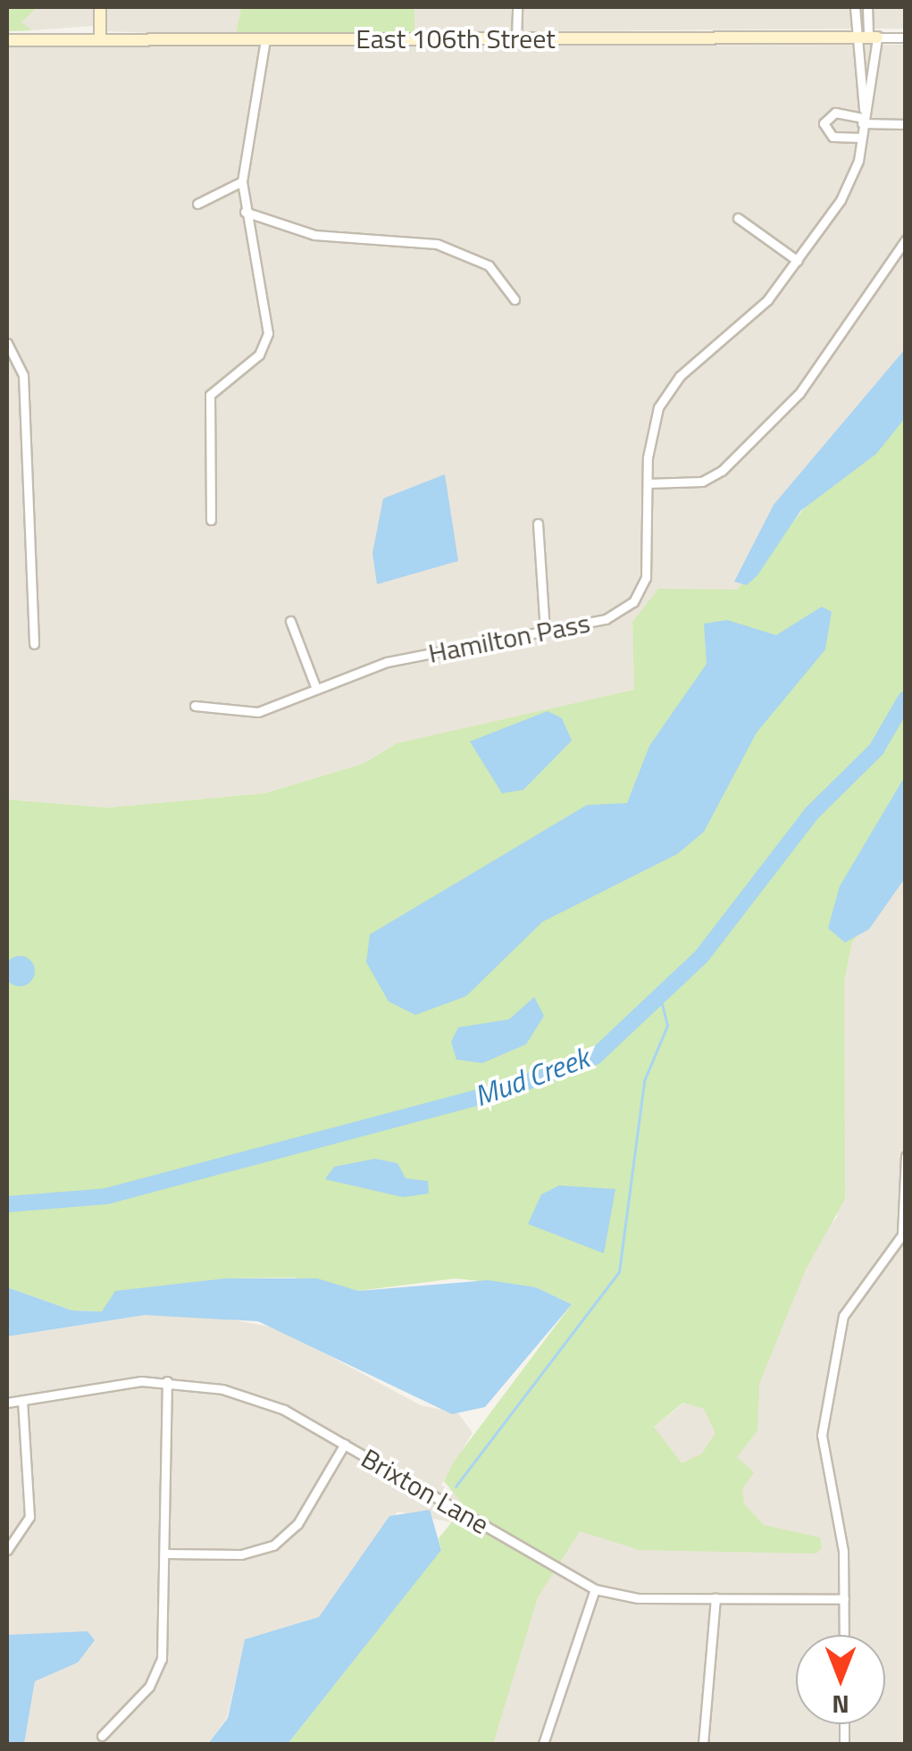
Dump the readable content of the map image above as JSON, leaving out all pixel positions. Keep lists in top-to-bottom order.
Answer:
{
  "streets": {
    "street": ["East 106th Street", "Hamilton Pass", "Brixton Lane"]
  },
  "crossings": [
    ["East 106th Street", "Hamilton Pass"]
  ],
  "water": ["Mud Creek"],
  "north": "bottom"
}
